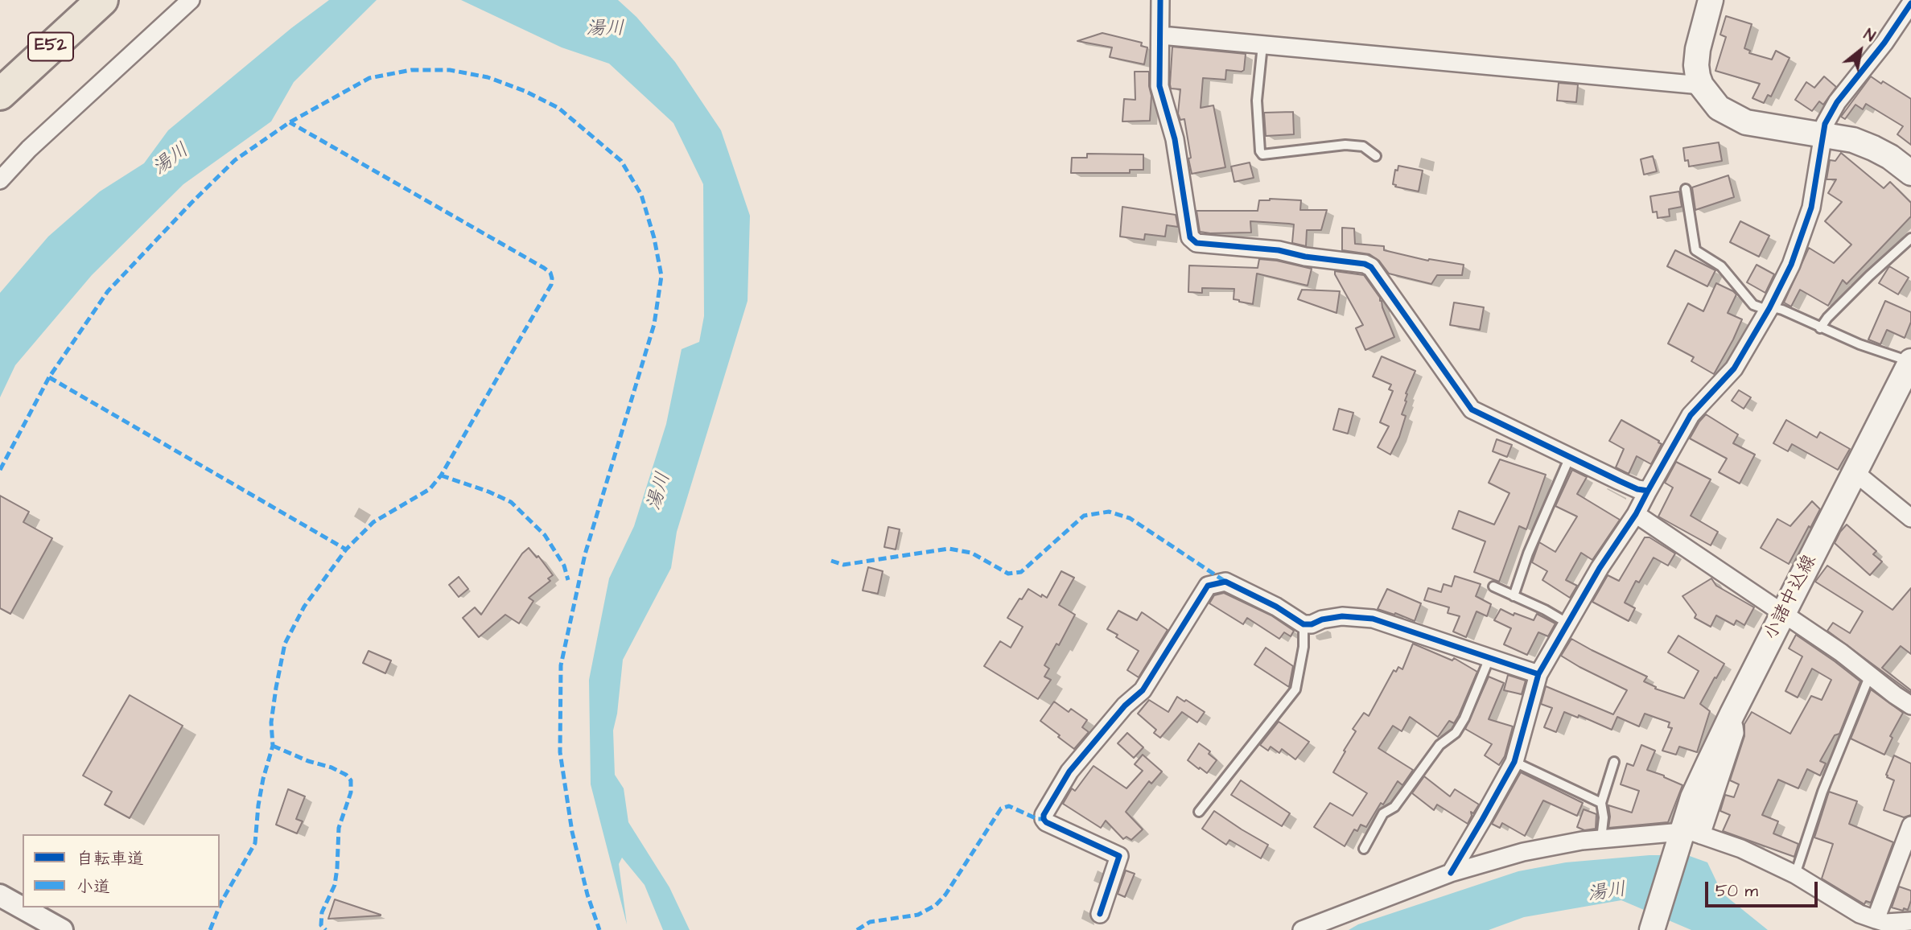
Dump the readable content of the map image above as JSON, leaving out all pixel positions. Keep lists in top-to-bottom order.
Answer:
{
  "streets": {
    "highway": ["E52"],
    "main road": ["小諸中込線"]
  },
  "water": ["湯川"],
  "legend": ["自転車道", "小道"],
  "scale_bar": "50 m",
  "north": "top right"
}
